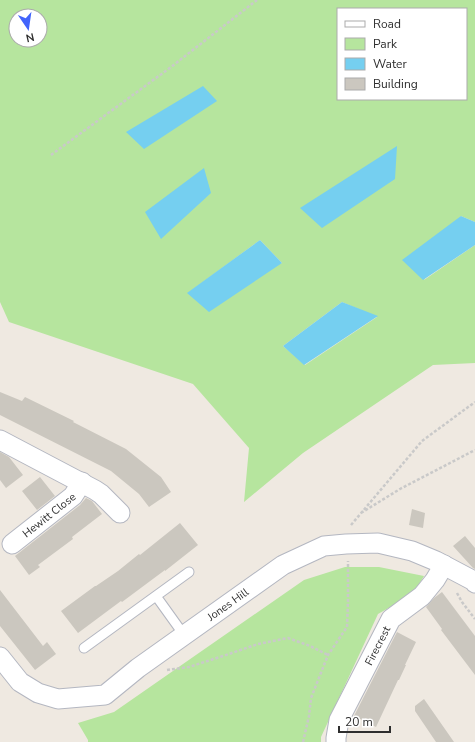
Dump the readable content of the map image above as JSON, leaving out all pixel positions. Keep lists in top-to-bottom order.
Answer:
{
  "streets": {
    "street": ["Hewitt Close", "Jones Hill", "Firecrest"]
  },
  "crossings": [
    ["Jones Hill", "Firecrest"]
  ],
  "legend": [
    "Road",
    "Park",
    "Water",
    "Building"
  ],
  "scale_bar": "20 m",
  "north": "bottom"
}
